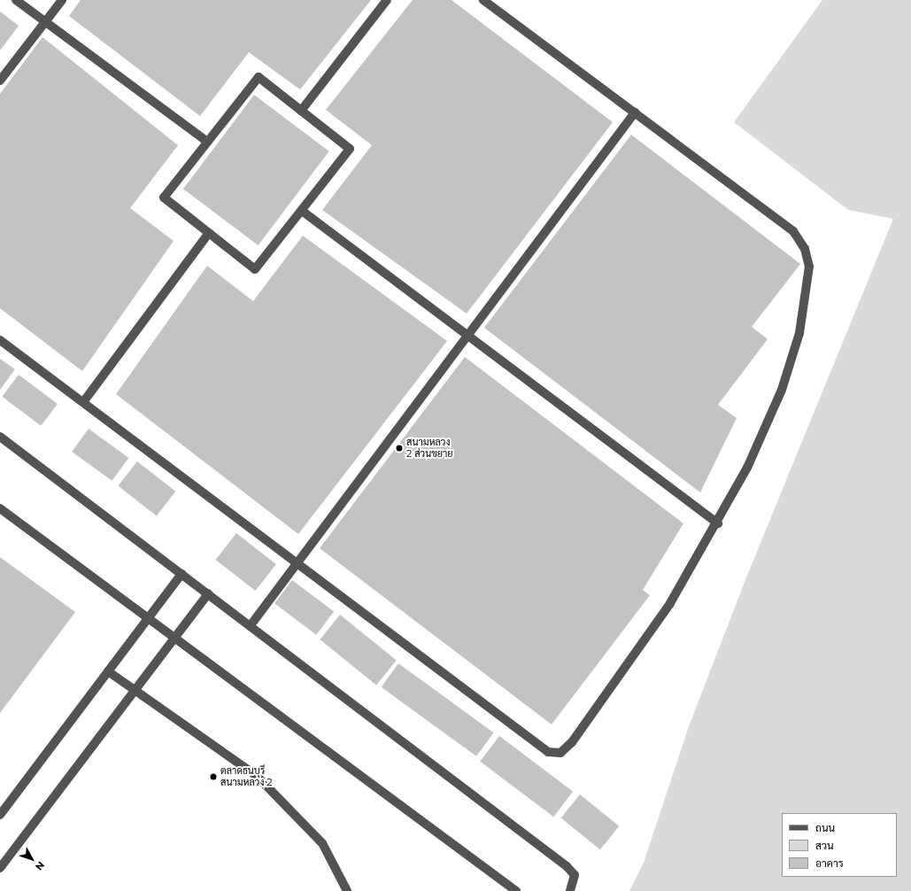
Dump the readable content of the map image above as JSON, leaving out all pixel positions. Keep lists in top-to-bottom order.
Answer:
{
  "places": ["สนามหลวง 2 ส่วนขยาย", "ตลาดธนบุรี สนามหลวง 2"],
  "legend": ["ถนน", "สวน", "อาคาร"],
  "north": "bottom right"
}
